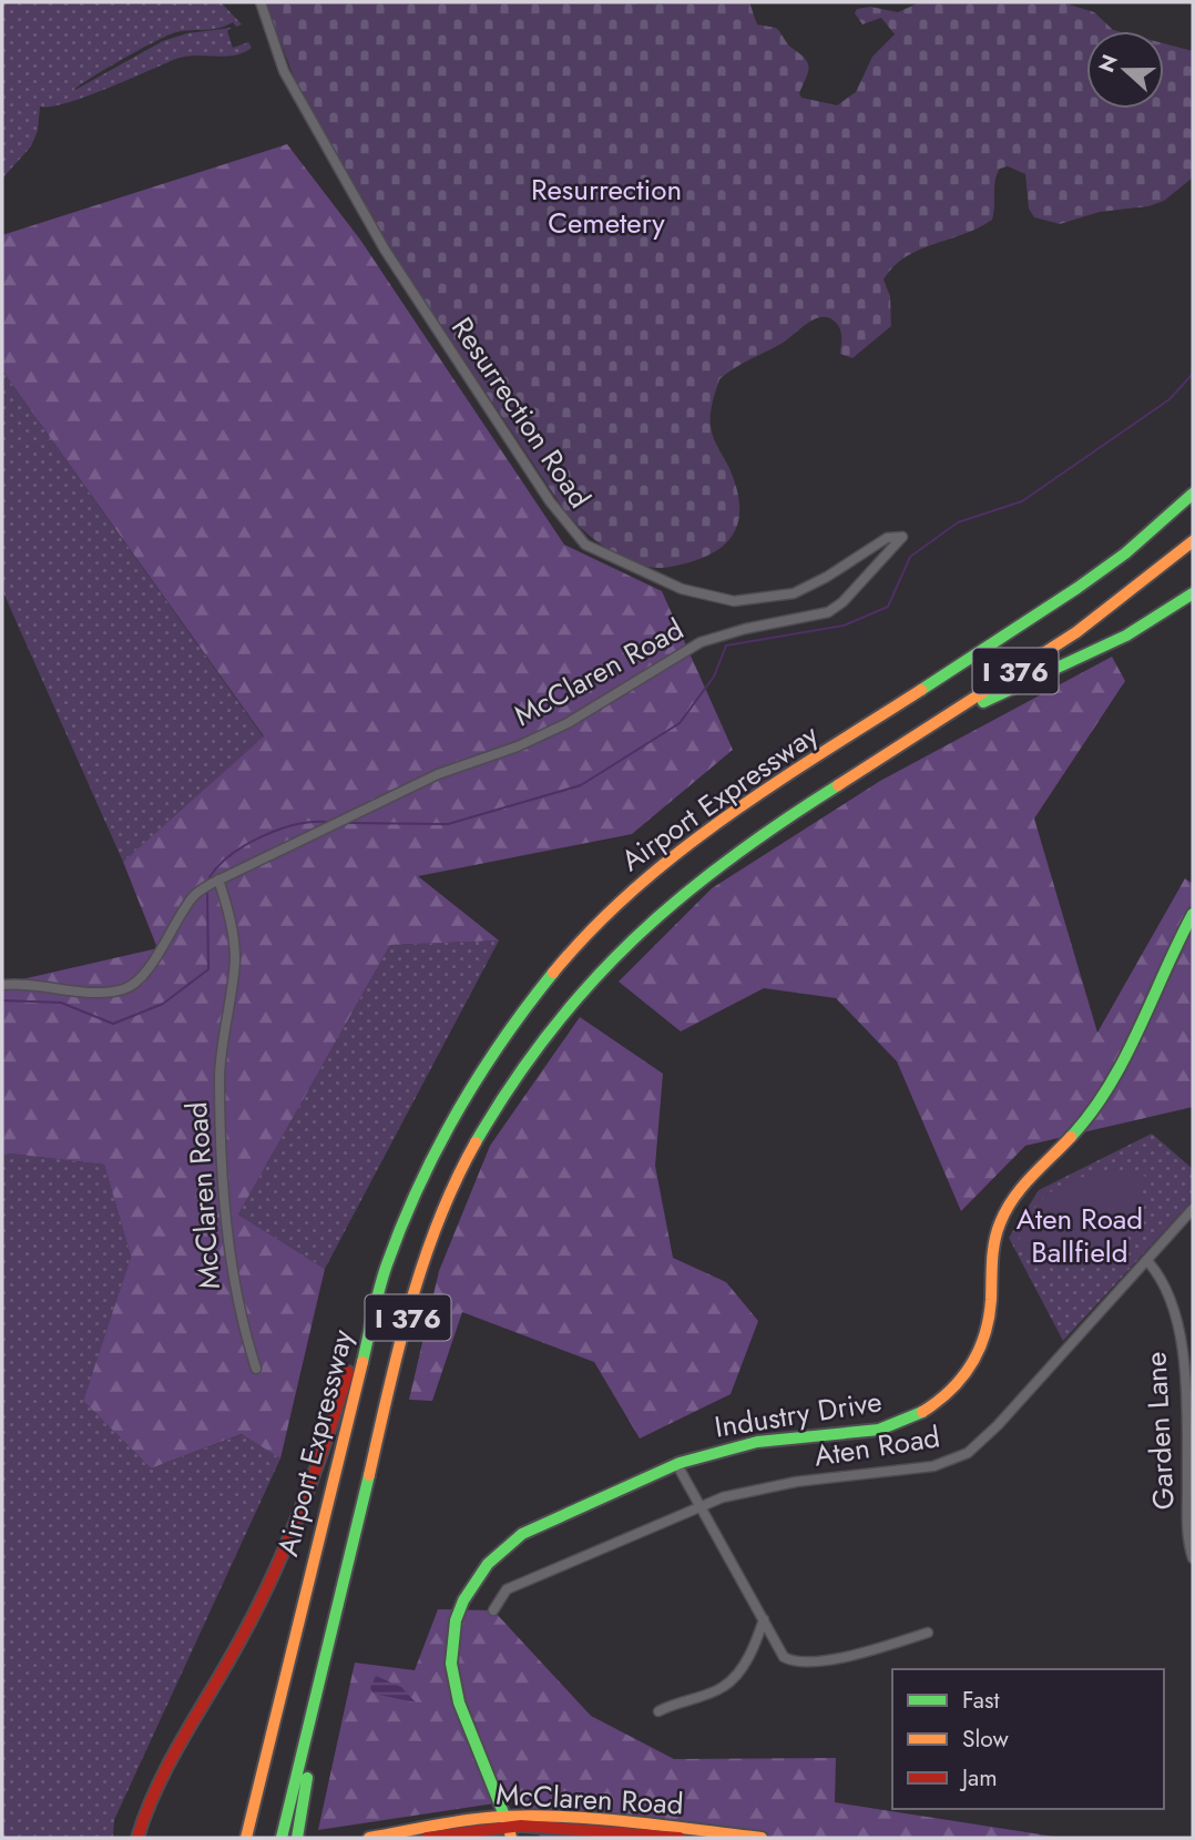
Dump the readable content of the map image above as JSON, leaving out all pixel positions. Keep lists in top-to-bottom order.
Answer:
{
  "streets": {
    "main road": [
      "I 376",
      "McClaren Road",
      "Airport Expressway",
      "Industry Drive"
    ],
    "street": ["Resurrection Road", "Garden Lane", "Aten Road"]
  },
  "crossings": [
    ["Resurrection Road", "McClaren Road"],
    ["McClaren Road", "Industry Drive"],
    ["Garden Lane", "Aten Road"]
  ],
  "parks": ["Resurrection Cemetery", "Aten Road Ballfield"],
  "legend": ["Fast", "Slow", "Jam"],
  "north": "left"
}
